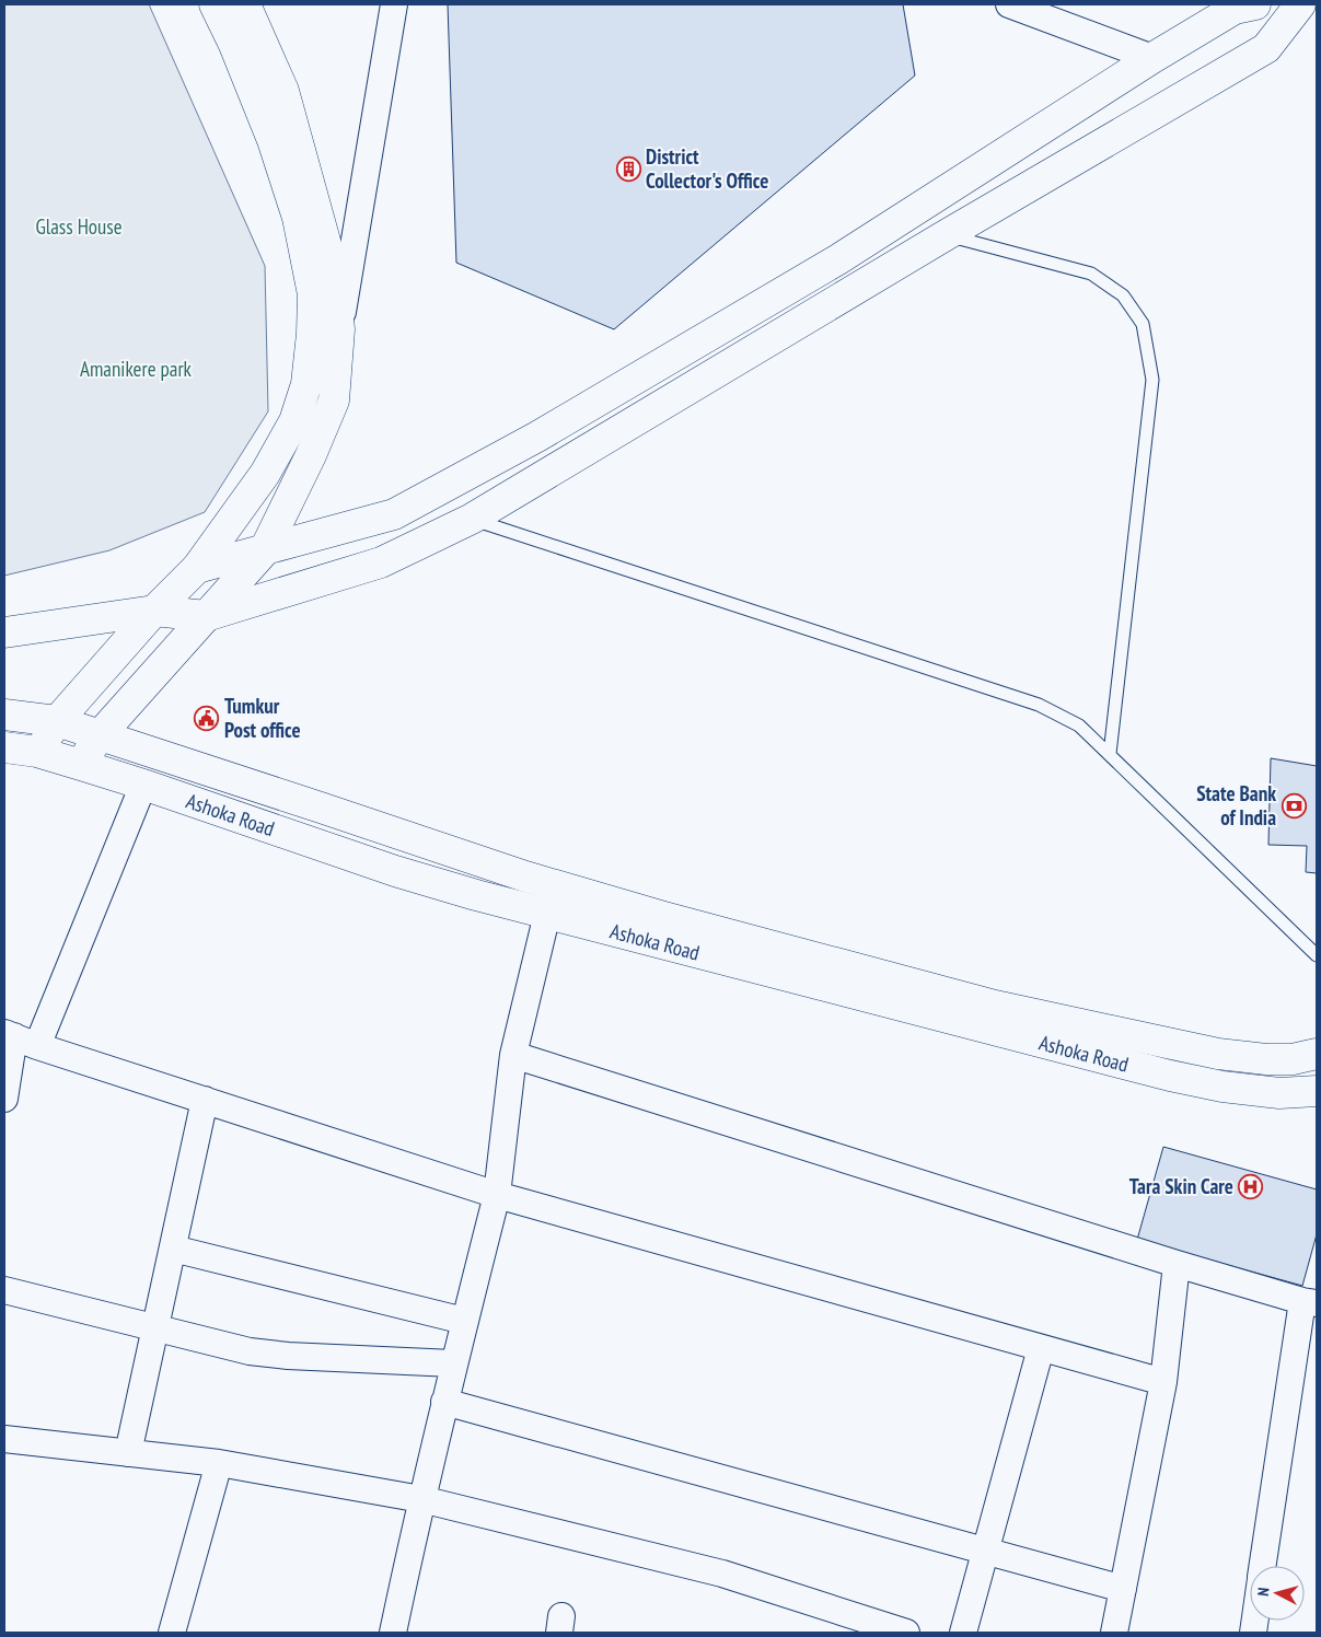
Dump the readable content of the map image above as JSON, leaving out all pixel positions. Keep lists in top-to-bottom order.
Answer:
{
  "streets": {
    "main road": ["Ashoka Road"]
  },
  "parks": ["Glass House", "Amanikere park"],
  "places": {
    "building": ["District Collector's Office"],
    "public building": ["Tumkur Post office"],
    "bank": ["State Bank of India"],
    "hospital": ["Tara Skin Care"]
  },
  "north": "left"
}
